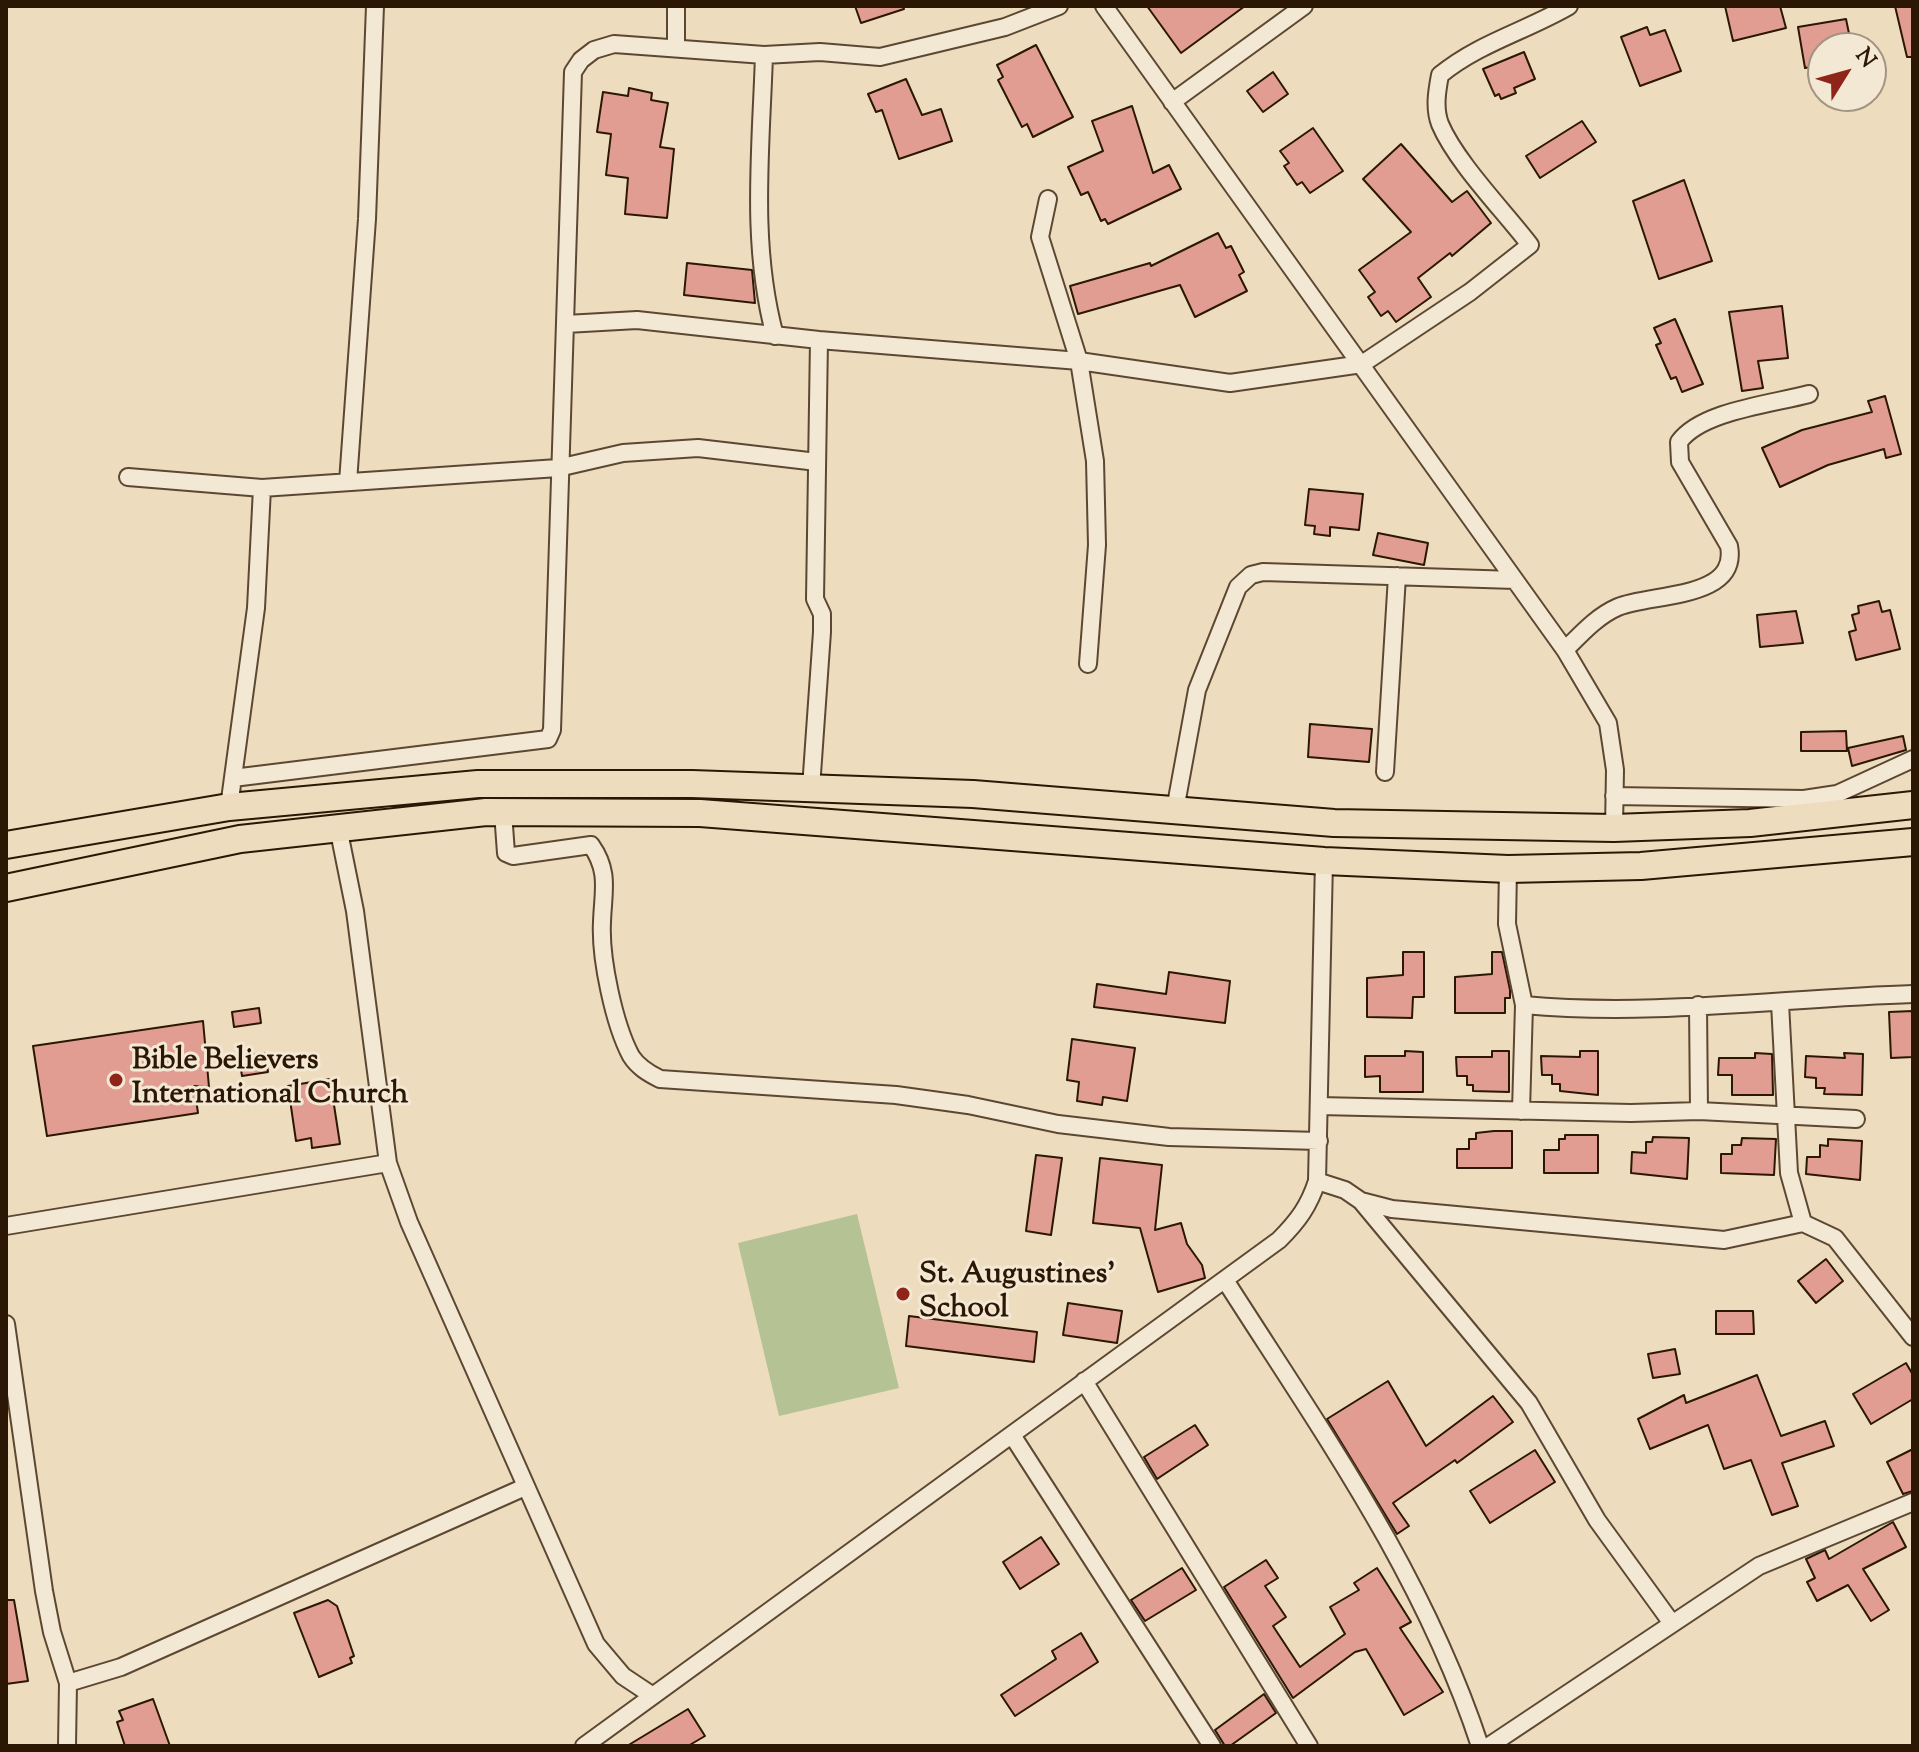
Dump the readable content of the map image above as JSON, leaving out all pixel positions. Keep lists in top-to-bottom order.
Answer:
{
  "places": ["Bible Believers International Church", "St. Augustines' School"],
  "north": "top right"
}
